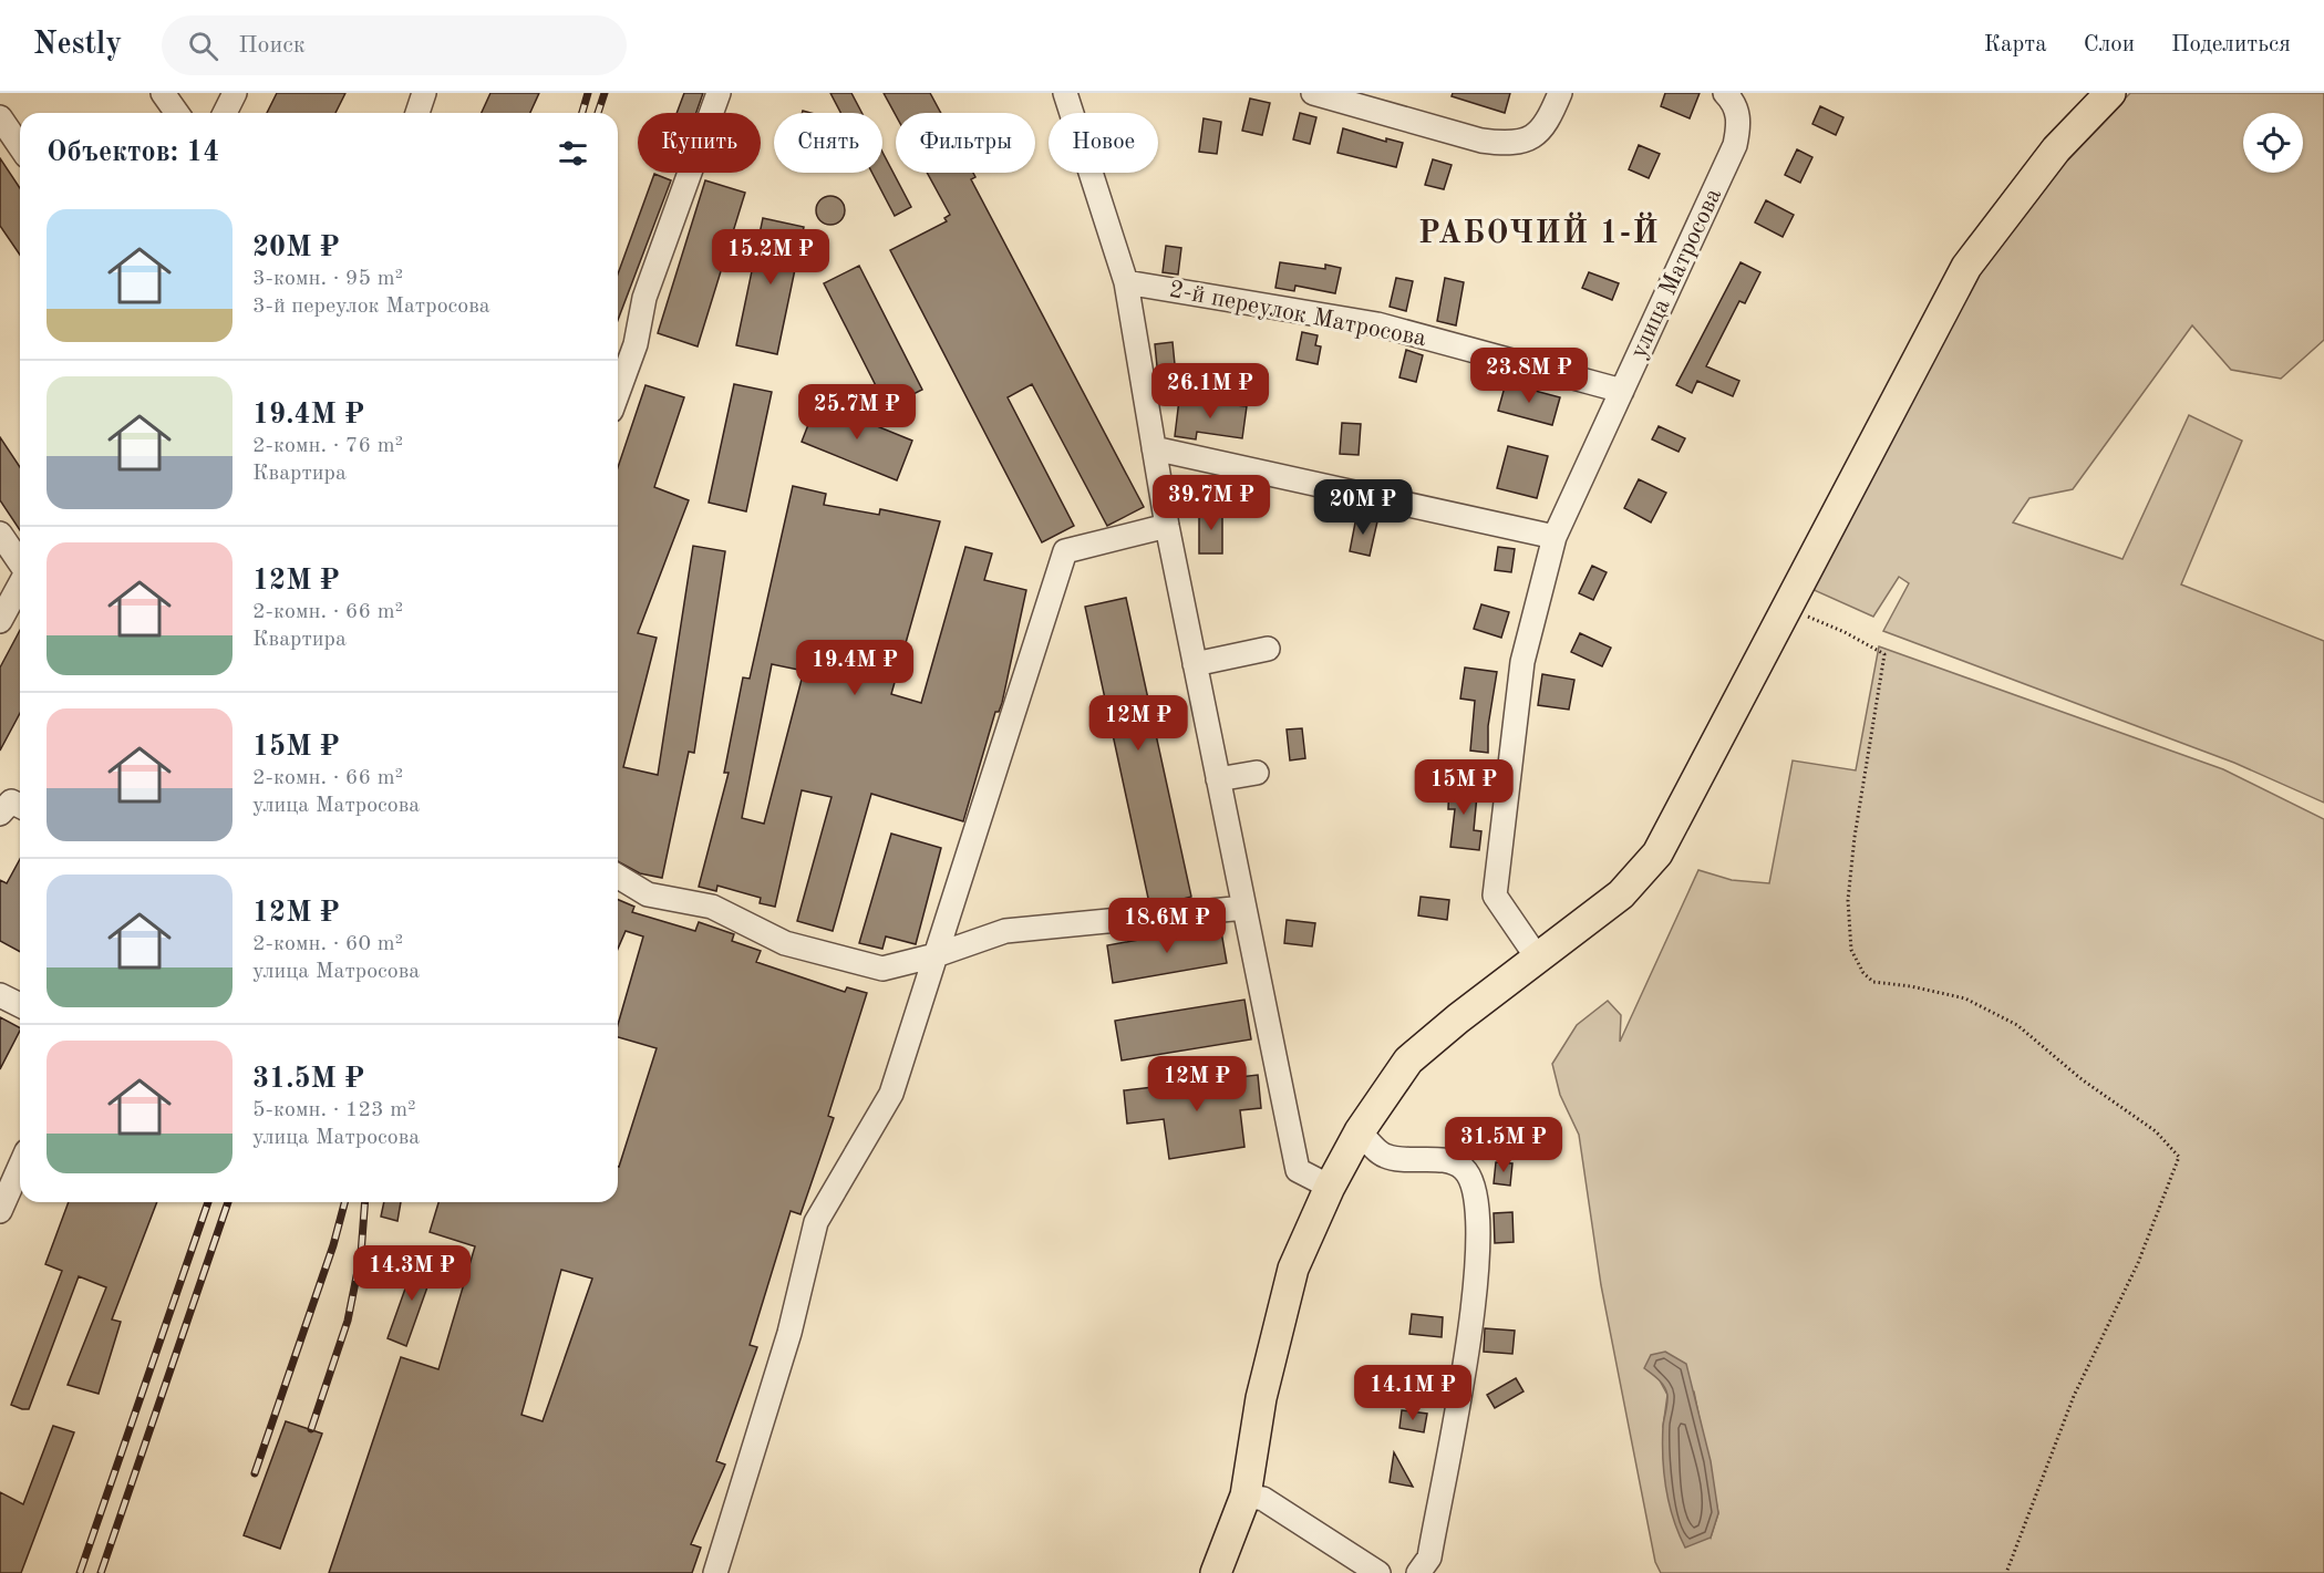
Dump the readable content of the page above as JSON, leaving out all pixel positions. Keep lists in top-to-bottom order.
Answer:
{
  "streets": {
    "street": ["улица Матросова", "2-й переулок Матросова"]
  },
  "crossings": [
    ["улица Матросова", "2-й переулок Матросова"]
  ],
  "districts": ["РАБОЧИЙ 1‑Й"],
  "page": {
    "header": "Nestly",
    "search": "Поиск",
    "nav": ["Карта", "Слои", "Поделиться"],
    "chip": [
      "Купить",
      "Снять",
      "Фильтры",
      "Новое"
    ],
    "heading": "Объектов: 14",
    "list": [
      {
        "name": "20M ₽",
        "note": "3-комн. · 95 m² · 3-й переулок Матросова"
      },
      {
        "name": "19.4M ₽",
        "note": "2-комн. · 76 m² · Квартира"
      },
      {
        "name": "12M ₽",
        "note": "2-комн. · 66 m² · Квартира"
      },
      {
        "name": "15M ₽",
        "note": "2-комн. · 66 m² · улица Матросова"
      },
      {
        "name": "12M ₽",
        "note": "2-комн. · 60 m² · улица Матросова"
      },
      {
        "name": "31.5M ₽",
        "note": "5-комн. · 123 m² · улица Матросова"
      }
    ],
    "price": [
      "15.2M ₽",
      "23.8M ₽",
      "26.1M ₽",
      "25.7M ₽",
      "39.7M ₽",
      "20M ₽",
      "19.4M ₽",
      "12M ₽",
      "15M ₽",
      "18.6M ₽",
      "12M ₽",
      "31.5M ₽",
      "14.3M ₽",
      "14.1M ₽"
    ]
  }
}
